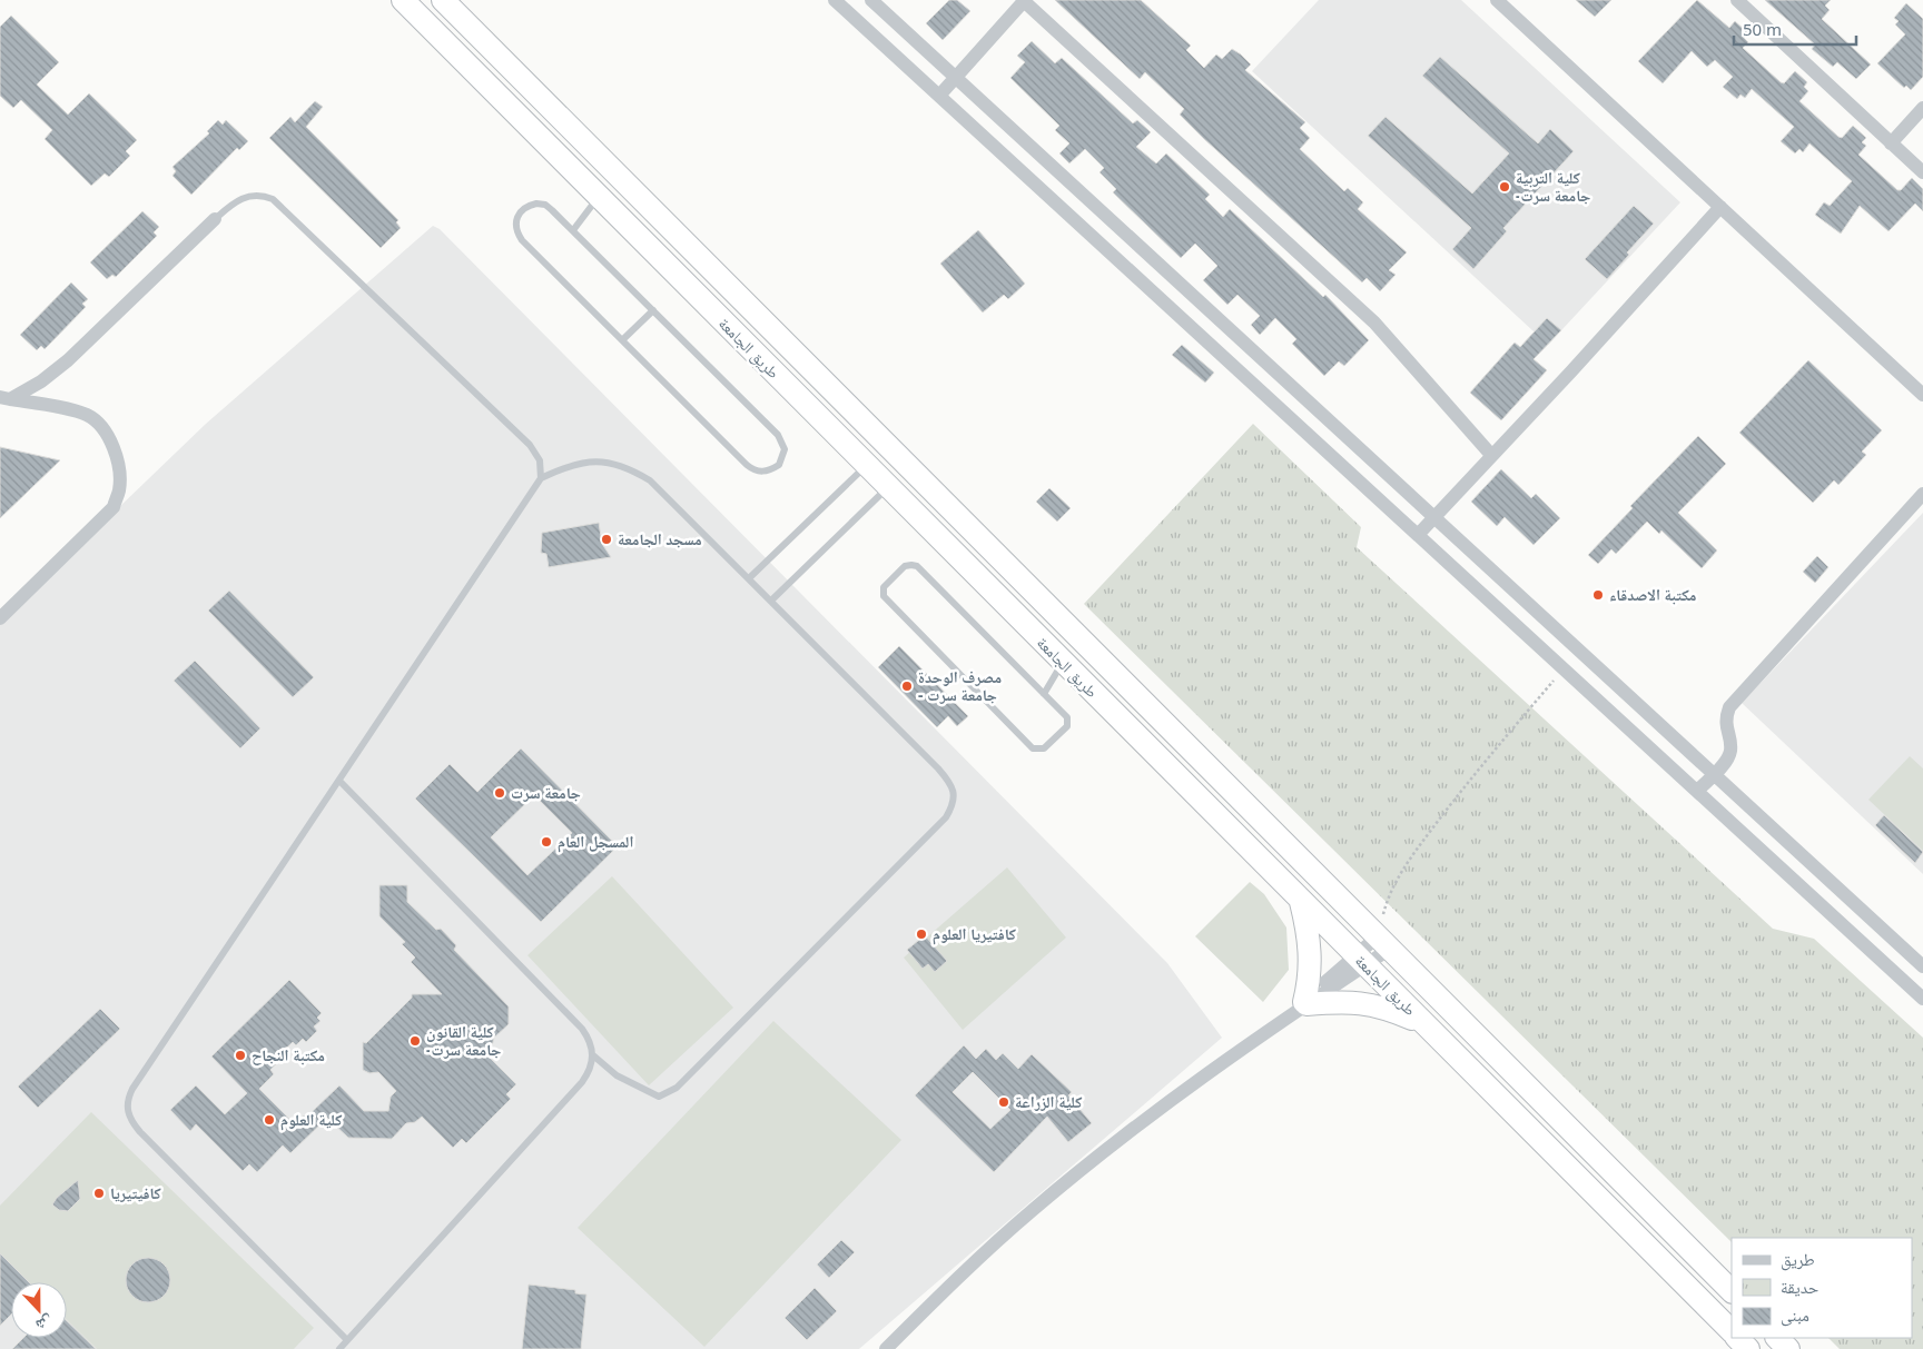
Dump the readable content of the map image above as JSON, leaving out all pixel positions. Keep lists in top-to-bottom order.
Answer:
{
  "streets": {
    "highway": ["طريق الجامعة"]
  },
  "places": [
    "كلية التربية -جامعة سرت",
    "مسجد الجامعة",
    "مكتبة الاصدقاء",
    "مصرف الوحدة - جامعة سرت",
    "جامعة سرت",
    "المسجل العام",
    "كافتيريا العلوم",
    "كلية القانون -جامعة سرت",
    "مكتبة النجاح",
    "كلية الزراعة",
    "كلية العلوم",
    "كافيتيريا"
  ],
  "legend": ["طريق", "حديقة", "مبنى"],
  "scale_bar": "50 m",
  "north": "bottom"
}
